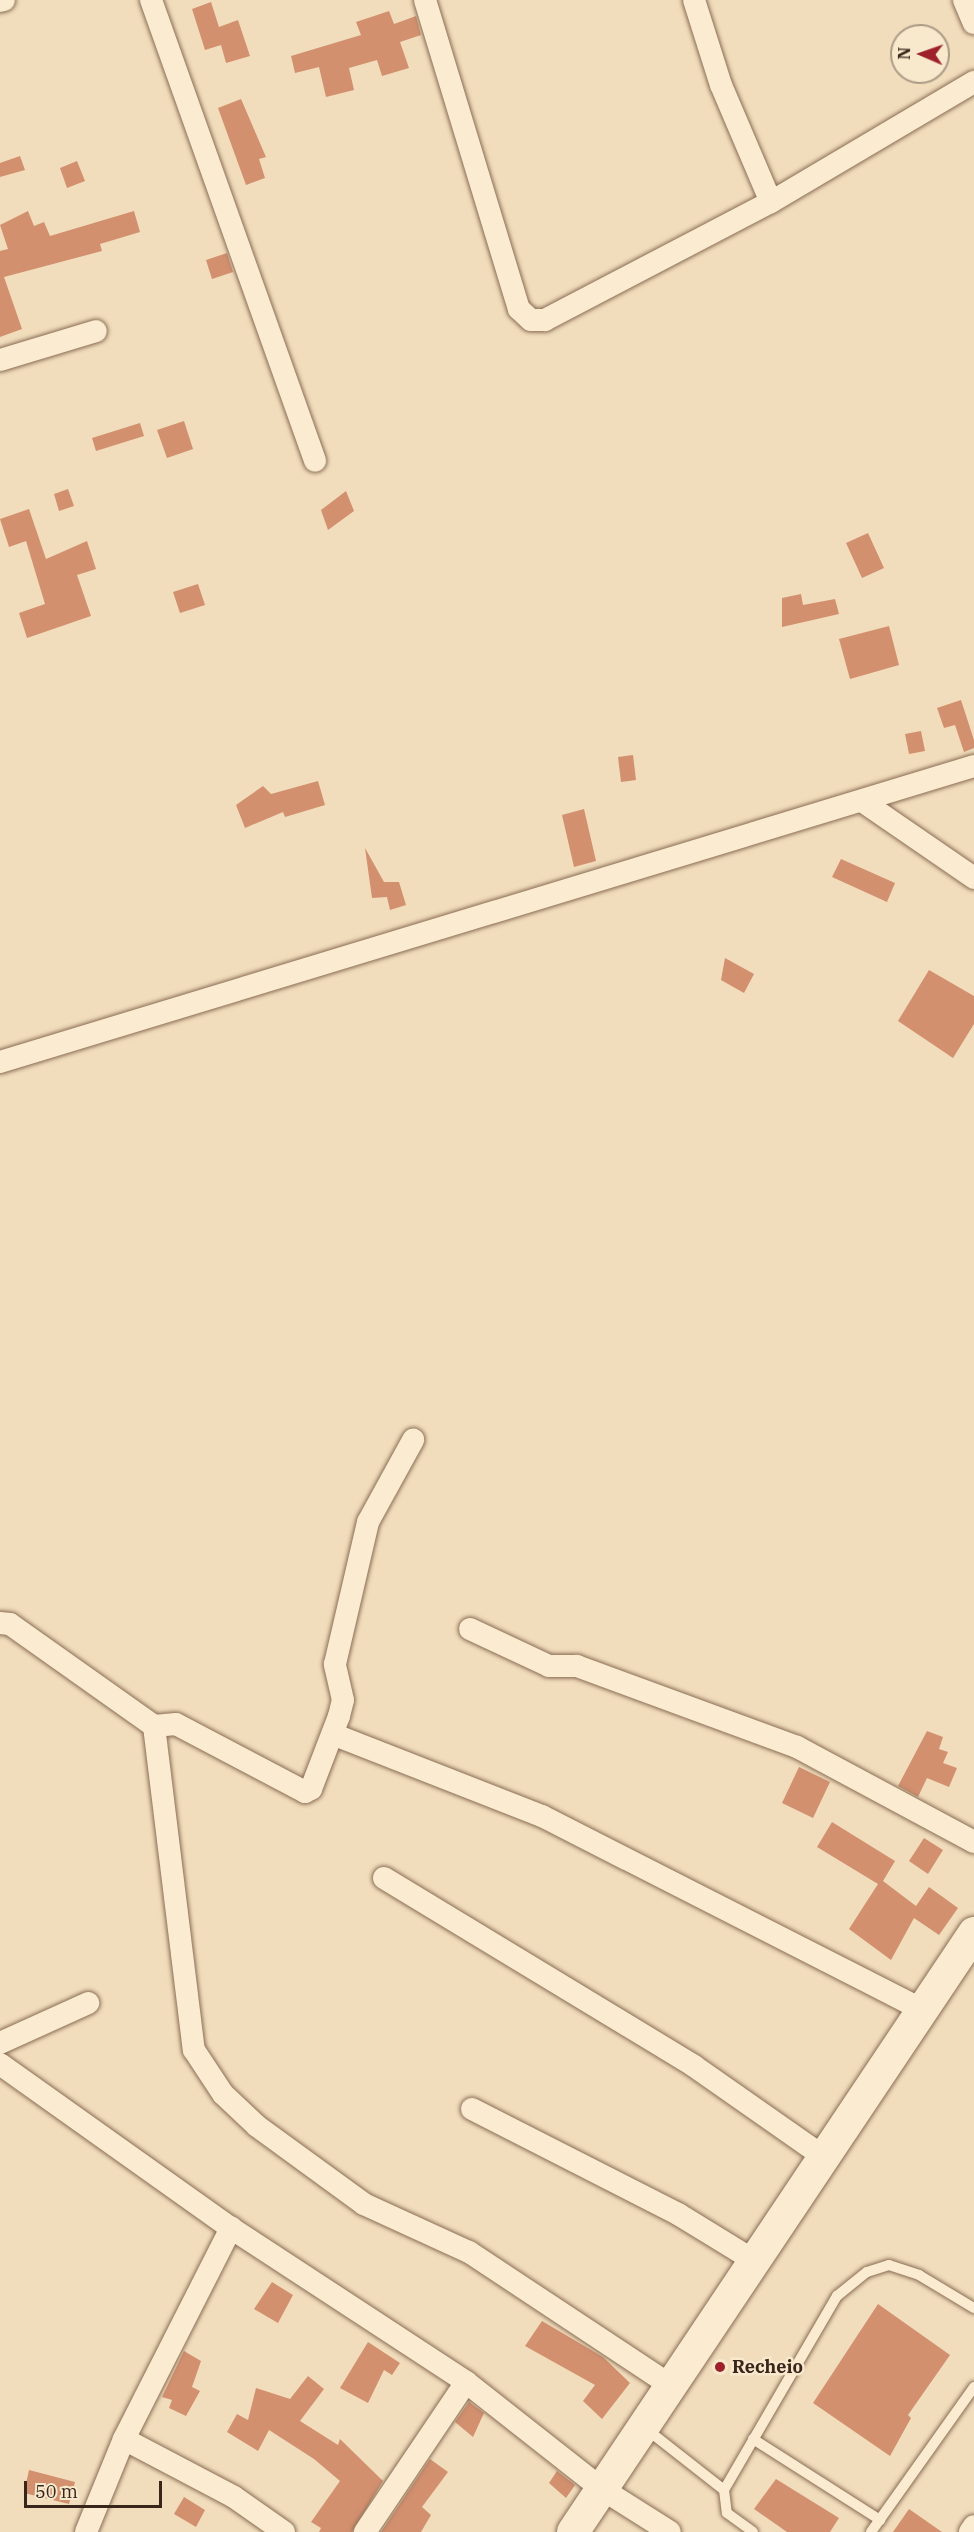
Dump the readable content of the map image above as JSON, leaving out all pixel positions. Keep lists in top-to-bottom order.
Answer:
{
  "places": ["Recheio"],
  "scale_bar": "50 m",
  "north": "left"
}
